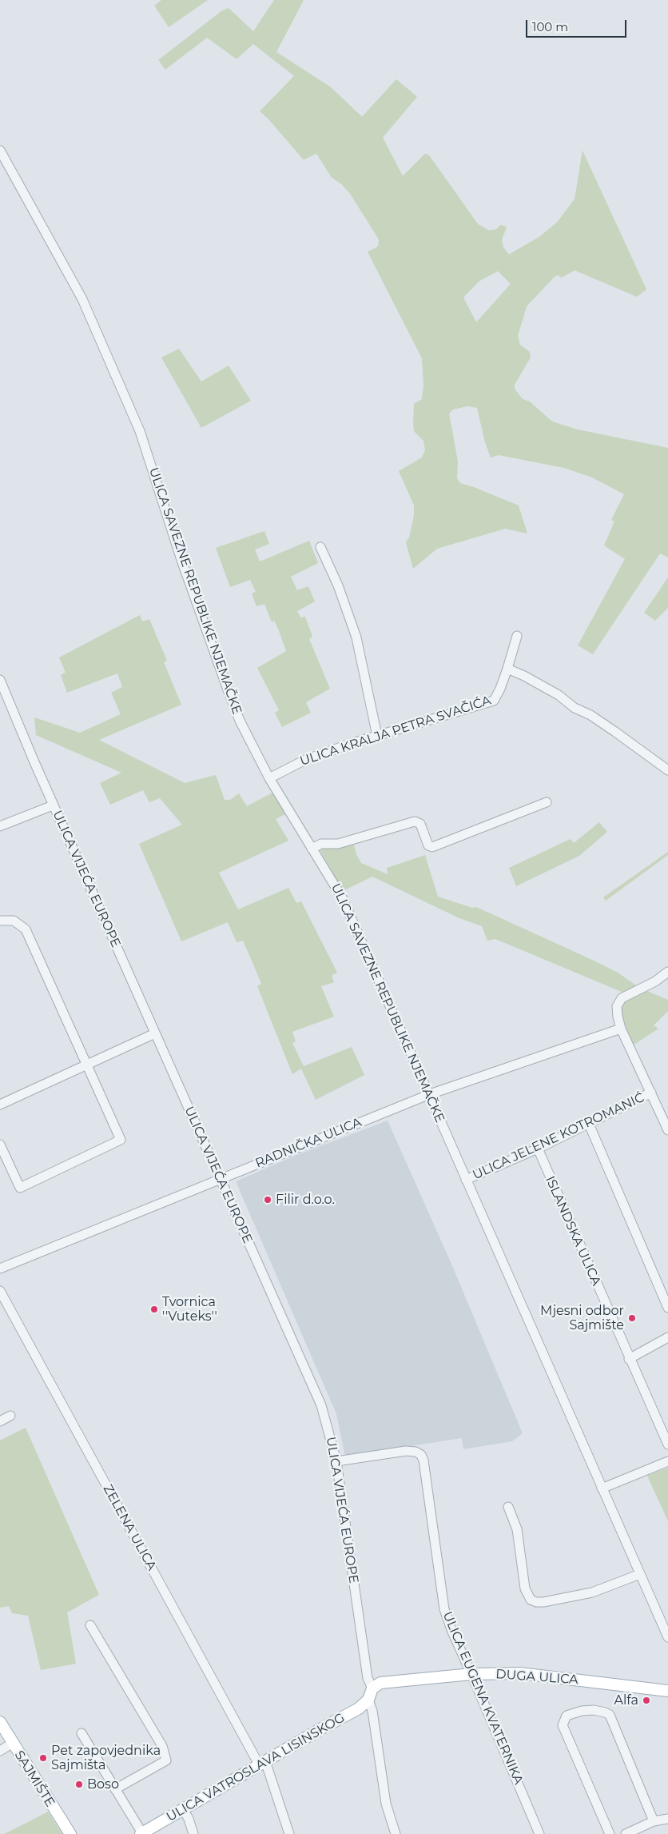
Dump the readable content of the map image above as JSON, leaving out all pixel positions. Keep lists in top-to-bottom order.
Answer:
{
  "streets": {
    "main road": ["DUGA ULICA", "ULICA VATROSLAVA LISINSKOG", "SAJMIŠTE"],
    "street": [
      "ULICA SAVEZNE REPUBLIKE NJEMAČKE",
      "ULICA KRALJA PETRA SVAČIĆA",
      "ULICA VIJEĆA EUROPE",
      "ULICA JELENE KOTROMANIĆ",
      "RADNIČKA ULICA",
      "ISLANDSKA ULICA",
      "ZELENA ULICA",
      "ULICA EUGENA KVATERNIKA"
    ]
  },
  "crossings": [
    ["ULICA SAVEZNE REPUBLIKE NJEMAČKE", "ULICA KRALJA PETRA SVAČIĆA"],
    ["ULICA SAVEZNE REPUBLIKE NJEMAČKE", "ULICA JELENE KOTROMANIĆ"],
    ["ULICA SAVEZNE REPUBLIKE NJEMAČKE", "RADNIČKA ULICA"],
    ["ULICA VIJEĆA EUROPE", "RADNIČKA ULICA"],
    ["ULICA VIJEĆA EUROPE", "DUGA ULICA"],
    ["ULICA VIJEĆA EUROPE", "ULICA EUGENA KVATERNIKA"],
    ["ULICA JELENE KOTROMANIĆ", "ISLANDSKA ULICA"],
    ["ZELENA ULICA", "ULICA VATROSLAVA LISINSKOG"],
    ["DUGA ULICA", "ULICA EUGENA KVATERNIKA"]
  ],
  "places": [
    "Filir d.o.o.",
    "Tvornica ''Vuteks''",
    "Mjesni odbor Sajmište",
    "Alfa",
    "Pet zapovjednika Sajmišta",
    "Boso"
  ],
  "scale_bar": "100 m"
}
